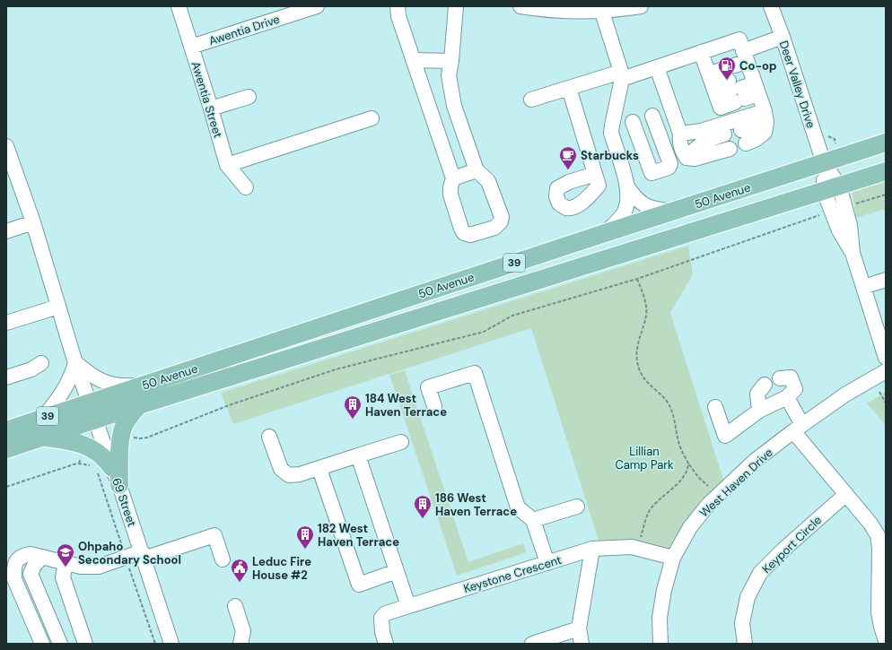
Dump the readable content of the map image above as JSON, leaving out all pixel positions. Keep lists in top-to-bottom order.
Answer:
{
  "streets": {
    "main road": ["50 Avenue", "39"],
    "street": [
      "Awentia Drive",
      "Deer Valley Drive",
      "Awentia Street",
      "West Haven Drive",
      "69 Street",
      "Keyport Circle",
      "Keystone Crescent"
    ]
  },
  "crossings": [
    ["Awentia Drive", "Awentia Street"],
    ["Deer Valley Drive", "50 Avenue"],
    ["50 Avenue", "69 Street"],
    ["West Haven Drive", "Keystone Crescent"]
  ],
  "parks": ["Lillian Camp Park"],
  "places": {
    "fuel station": ["Co-op"],
    "cafe": ["Starbucks"],
    "building": ["184 West Haven Terrace", "186 West Haven Terrace", "182 West Haven Terrace"],
    "school or university": ["Ohpaho Secondary School"],
    "public building": ["Leduc Fire House #2"]
  }
}
